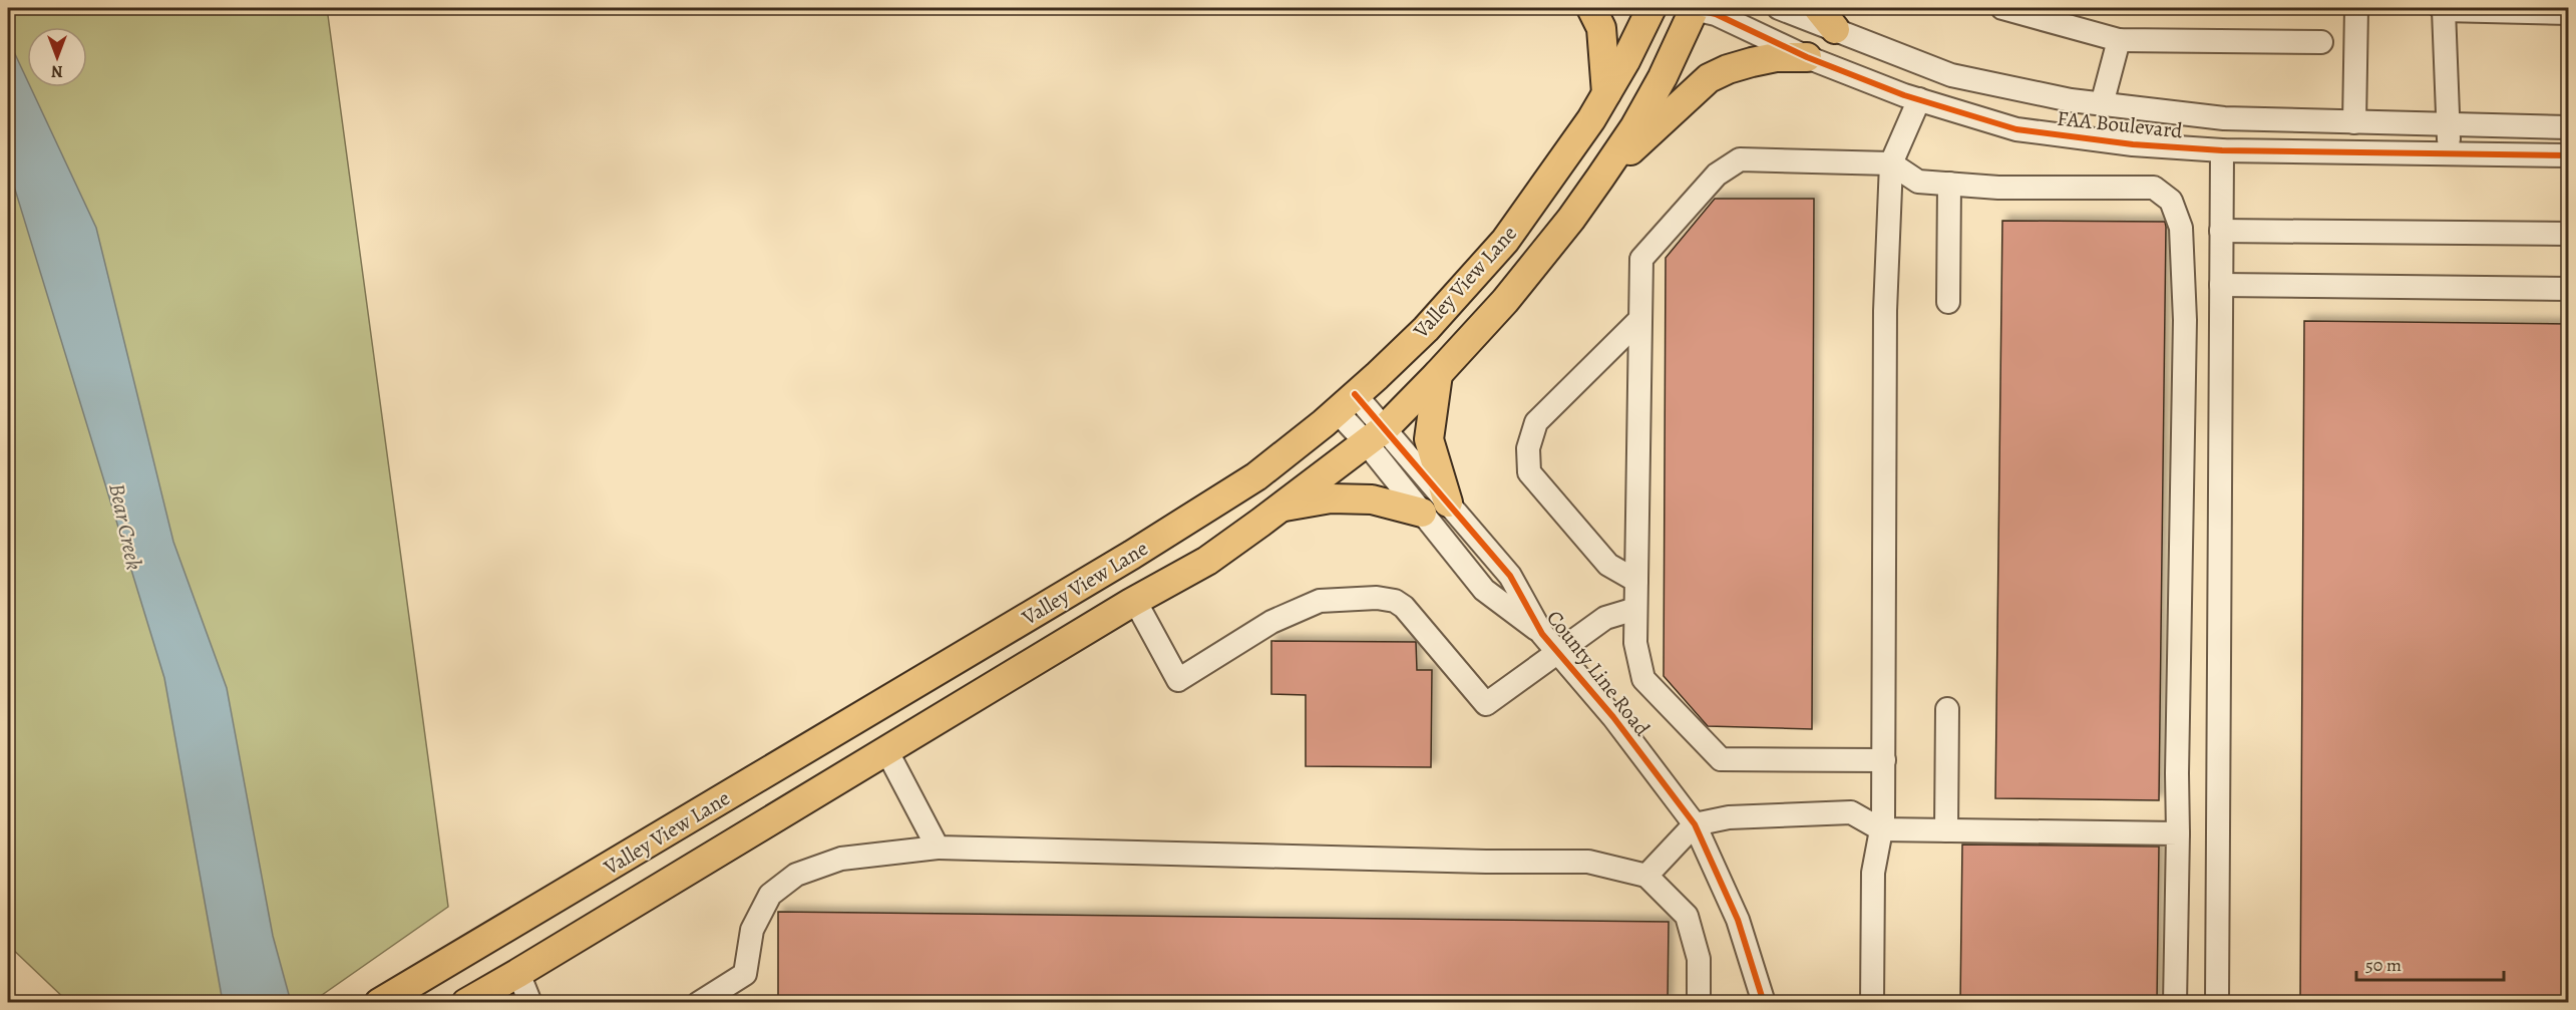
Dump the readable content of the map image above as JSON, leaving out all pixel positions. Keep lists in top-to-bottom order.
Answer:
{
  "streets": {
    "main road": ["Valley View Lane"],
    "street": ["FAA Boulevard", "County Line Road"]
  },
  "crossings": [
    ["FAA Boulevard", "Valley View Lane"],
    ["Valley View Lane", "County Line Road"]
  ],
  "water": ["Bear Creek"],
  "scale_bar": "50 m",
  "north": "bottom"
}
